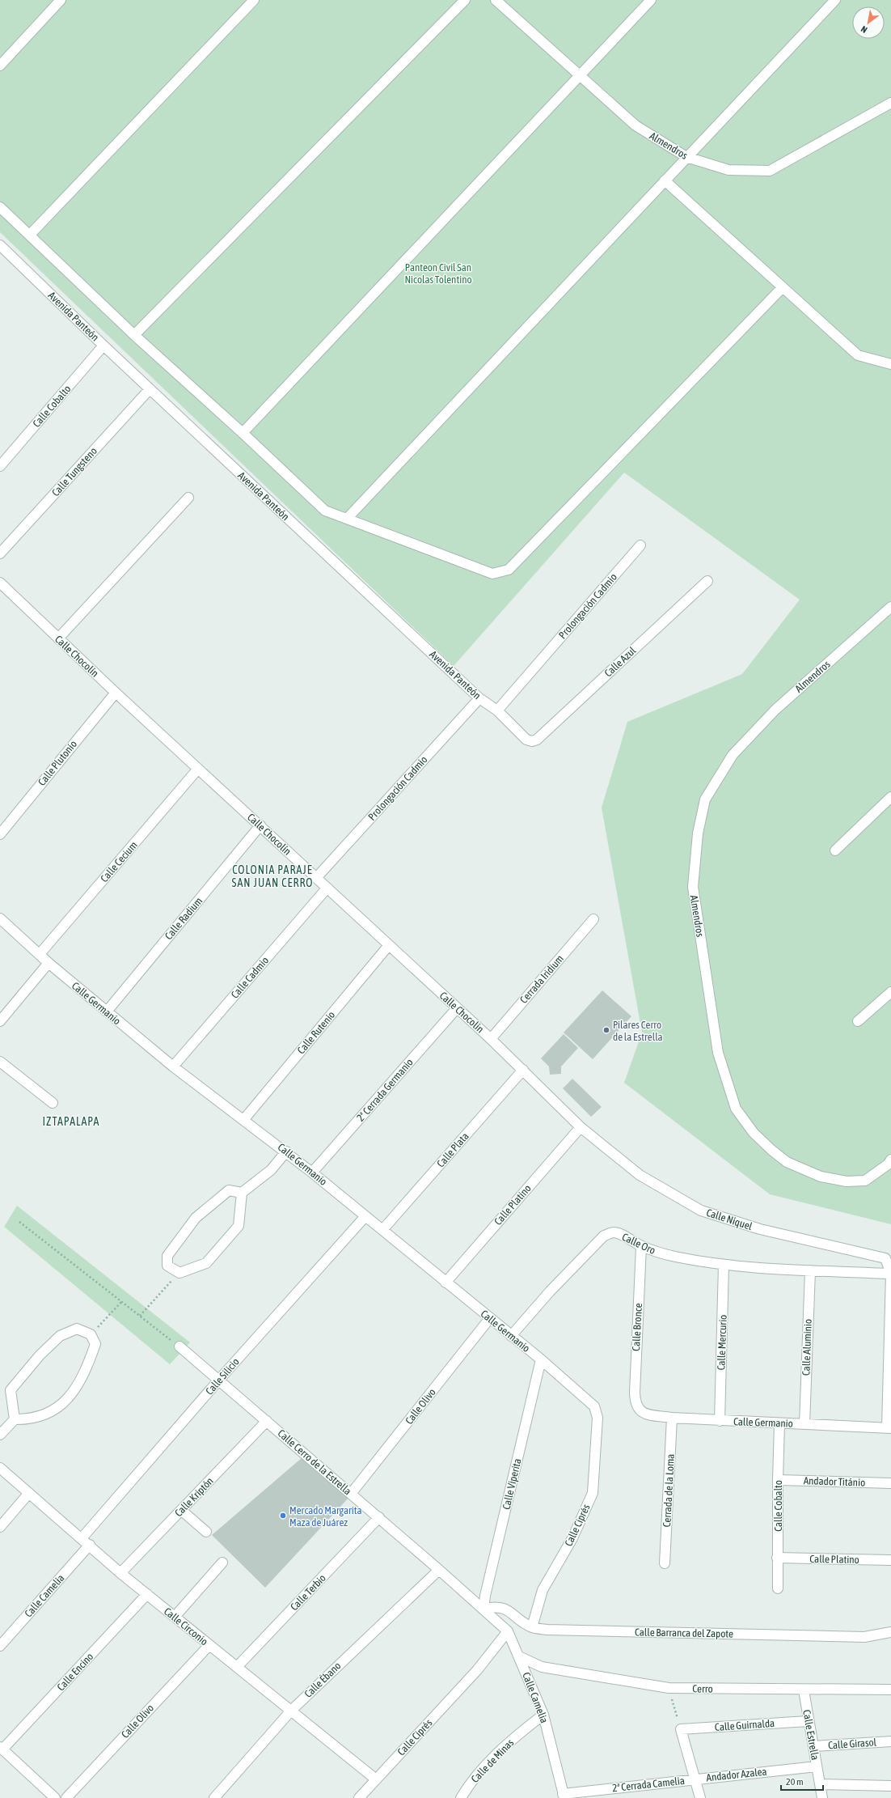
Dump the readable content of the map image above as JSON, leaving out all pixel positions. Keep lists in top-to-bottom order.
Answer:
{
  "streets": {
    "street": [
      "Almendros",
      "Avenida Panteón",
      "Calle Cobalto",
      "Calle Tungsteno",
      "Prolongación Cadmio",
      "Calle Chocolín",
      "Calle Azul",
      "Calle Plutonio",
      "Calle Cecium",
      "Calle Radium",
      "Calle Cadmio",
      "Cerrada Iridium",
      "Calle Germanio",
      "Calle Rutenio",
      "2ª Cerrada Germanio",
      "Calle Plata",
      "Calle Platino",
      "Calle Níquel",
      "Calle Oro",
      "Calle Bronce",
      "Calle Mercurio",
      "Calle Aluminio",
      "Calle Silicio",
      "Calle Olivo",
      "Calle Cerro de la Estrella",
      "Andador Titánio",
      "Calle Viperita",
      "Cerrada de la Loma",
      "Calle Kriptón",
      "Calle Ciprés",
      "Calle Terbio",
      "Calle Camelia",
      "Calle Circonio",
      "Calle Barranca del Zapote",
      "Calle Encino",
      "Calle Ébano",
      "Cerro",
      "Calle Guirnalda",
      "Calle Estrella",
      "Calle Girasol",
      "Calle de Minas",
      "Andador Azalea",
      "2ª Cerrada Camelia"
    ]
  },
  "crossings": [
    ["Avenida Panteón", "Calle Cobalto"],
    ["Avenida Panteón", "Calle Tungsteno"],
    ["Avenida Panteón", "Prolongación Cadmio"],
    ["Avenida Panteón", "Calle Azul"],
    ["Calle Cobalto", "Calle Germanio"],
    ["Calle Cobalto", "Calle Platino"],
    ["Calle Cobalto", "Andador Titánio"],
    ["Prolongación Cadmio", "Calle Chocolín"],
    ["Calle Chocolín", "Calle Plutonio"],
    ["Calle Chocolín", "Calle Cecium"],
    ["Calle Chocolín", "Calle Radium"],
    ["Calle Chocolín", "Calle Cadmio"],
    ["Calle Chocolín", "Cerrada Iridium"],
    ["Calle Chocolín", "Calle Rutenio"],
    ["Calle Chocolín", "2ª Cerrada Germanio"],
    ["Calle Chocolín", "Calle Plata"],
    ["Calle Chocolín", "Calle Platino"],
    ["Calle Chocolín", "Calle Níquel"],
    ["Calle Cecium", "Calle Germanio"],
    ["Calle Radium", "Calle Germanio"],
    ["Calle Cadmio", "Calle Germanio"],
    ["Calle Germanio", "Calle Rutenio"],
    ["Calle Germanio", "2ª Cerrada Germanio"],
    ["Calle Germanio", "Calle Plata"],
    ["Calle Germanio", "Calle Platino"],
    ["Calle Germanio", "Calle Oro"],
    ["Calle Germanio", "Calle Bronce"],
    ["Calle Germanio", "Calle Mercurio"],
    ["Calle Germanio", "Calle Aluminio"],
    ["Calle Germanio", "Calle Silicio"],
    ["Calle Germanio", "Calle Olivo"],
    ["Calle Germanio", "Calle Viperita"],
    ["Calle Germanio", "Cerrada de la Loma"],
    ["Calle Germanio", "Calle Ciprés"],
    ["Calle Platino", "Calle Níquel"],
    ["Calle Oro", "Calle Bronce"],
    ["Calle Oro", "Calle Mercurio"],
    ["Calle Oro", "Calle Aluminio"],
    ["Calle Silicio", "Calle Cerro de la Estrella"],
    ["Calle Silicio", "Calle Circonio"],
    ["Calle Olivo", "Calle Cerro de la Estrella"],
    ["Calle Olivo", "Calle Circonio"],
    ["Calle Cerro de la Estrella", "Calle Viperita"],
    ["Calle Cerro de la Estrella", "Calle Kriptón"],
    ["Calle Cerro de la Estrella", "Calle Terbio"],
    ["Calle Cerro de la Estrella", "Calle Camelia"],
    ["Calle Cerro de la Estrella", "Calle Barranca del Zapote"],
    ["Calle Cerro de la Estrella", "Calle Ébano"],
    ["Calle Viperita", "Calle Camelia"],
    ["Calle Viperita", "Calle Barranca del Zapote"],
    ["Calle Kriptón", "Calle Circonio"],
    ["Calle Ciprés", "Calle Camelia"],
    ["Calle Ciprés", "Calle Circonio"],
    ["Calle Ciprés", "Calle Barranca del Zapote"],
    ["Calle Terbio", "Calle Circonio"],
    ["Calle Camelia", "Calle Circonio"],
    ["Calle Camelia", "Calle Barranca del Zapote"],
    ["Calle Camelia", "Cerro"],
    ["Calle Camelia", "Calle de Minas"],
    ["Calle Camelia", "2ª Cerrada Camelia"],
    ["Calle Circonio", "Calle Encino"],
    ["Calle Circonio", "Calle Ébano"],
    ["Cerro", "Calle Estrella"],
    ["Calle Guirnalda", "Calle Estrella"],
    ["Calle Guirnalda", "Andador Azalea"],
    ["Calle Guirnalda", "2ª Cerrada Camelia"],
    ["Calle Estrella", "Calle Girasol"],
    ["Calle Estrella", "Andador Azalea"],
    ["Andador Azalea", "2ª Cerrada Camelia"]
  ],
  "districts": ["COLONIA PARAJE SAN JUAN CERRO", "IZTAPALAPA"],
  "parks": ["Panteon Civil San Nicolas Tolentino"],
  "places": ["Pilares Cerro de la Estrella", "Mercado Margarita Maza de Juárez"],
  "scale_bar": "20 m",
  "north": "bottom left"
}
